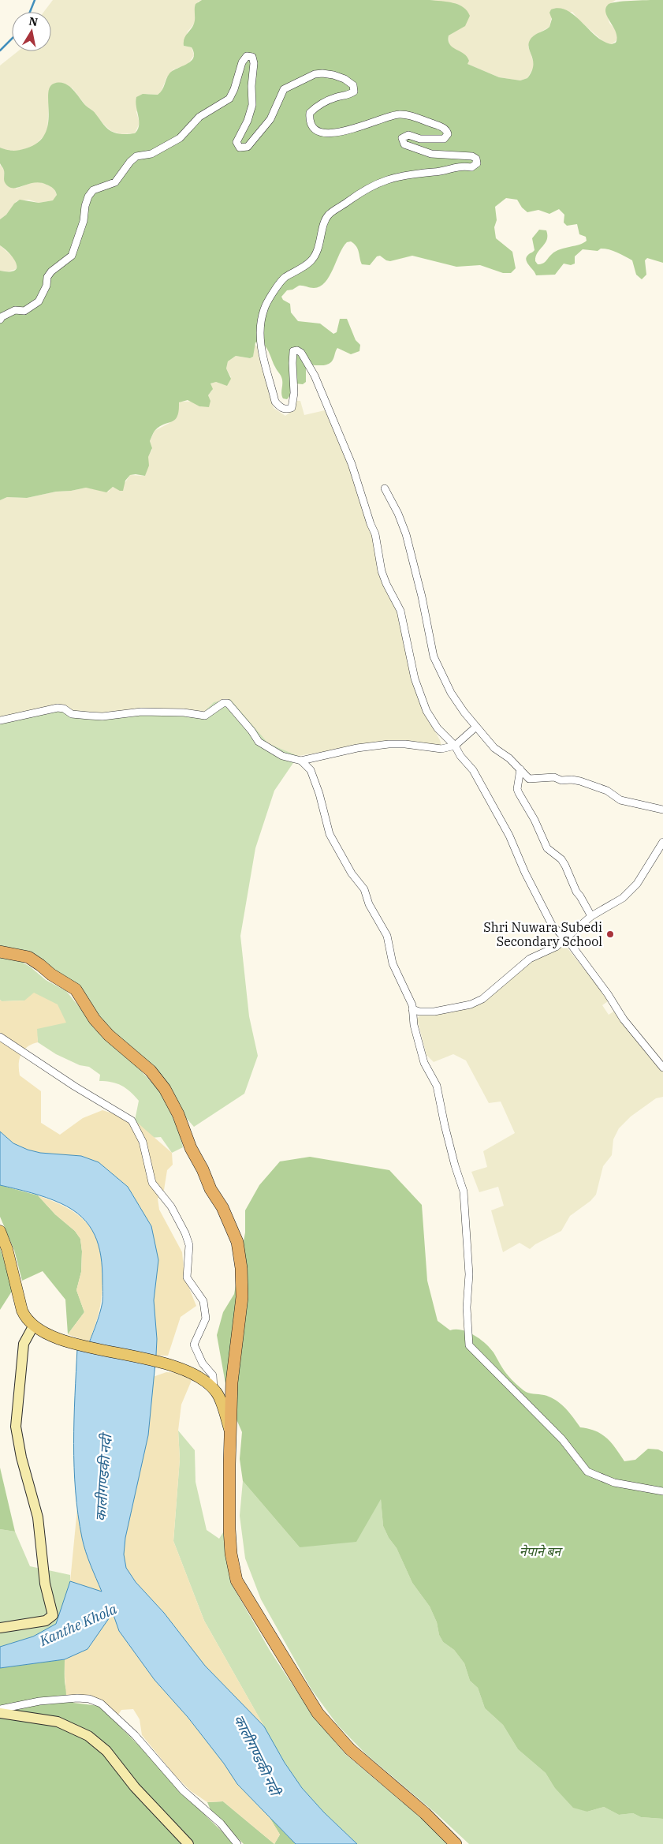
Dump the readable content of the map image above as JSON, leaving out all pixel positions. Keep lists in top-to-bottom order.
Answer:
{
  "water": ["कालीगण्डकी नदी", "Kanthe Khola"],
  "parks": ["नेपाने बन"],
  "places": ["Shri Nuwara Subedi Secondary School"],
  "north": "top"
}
